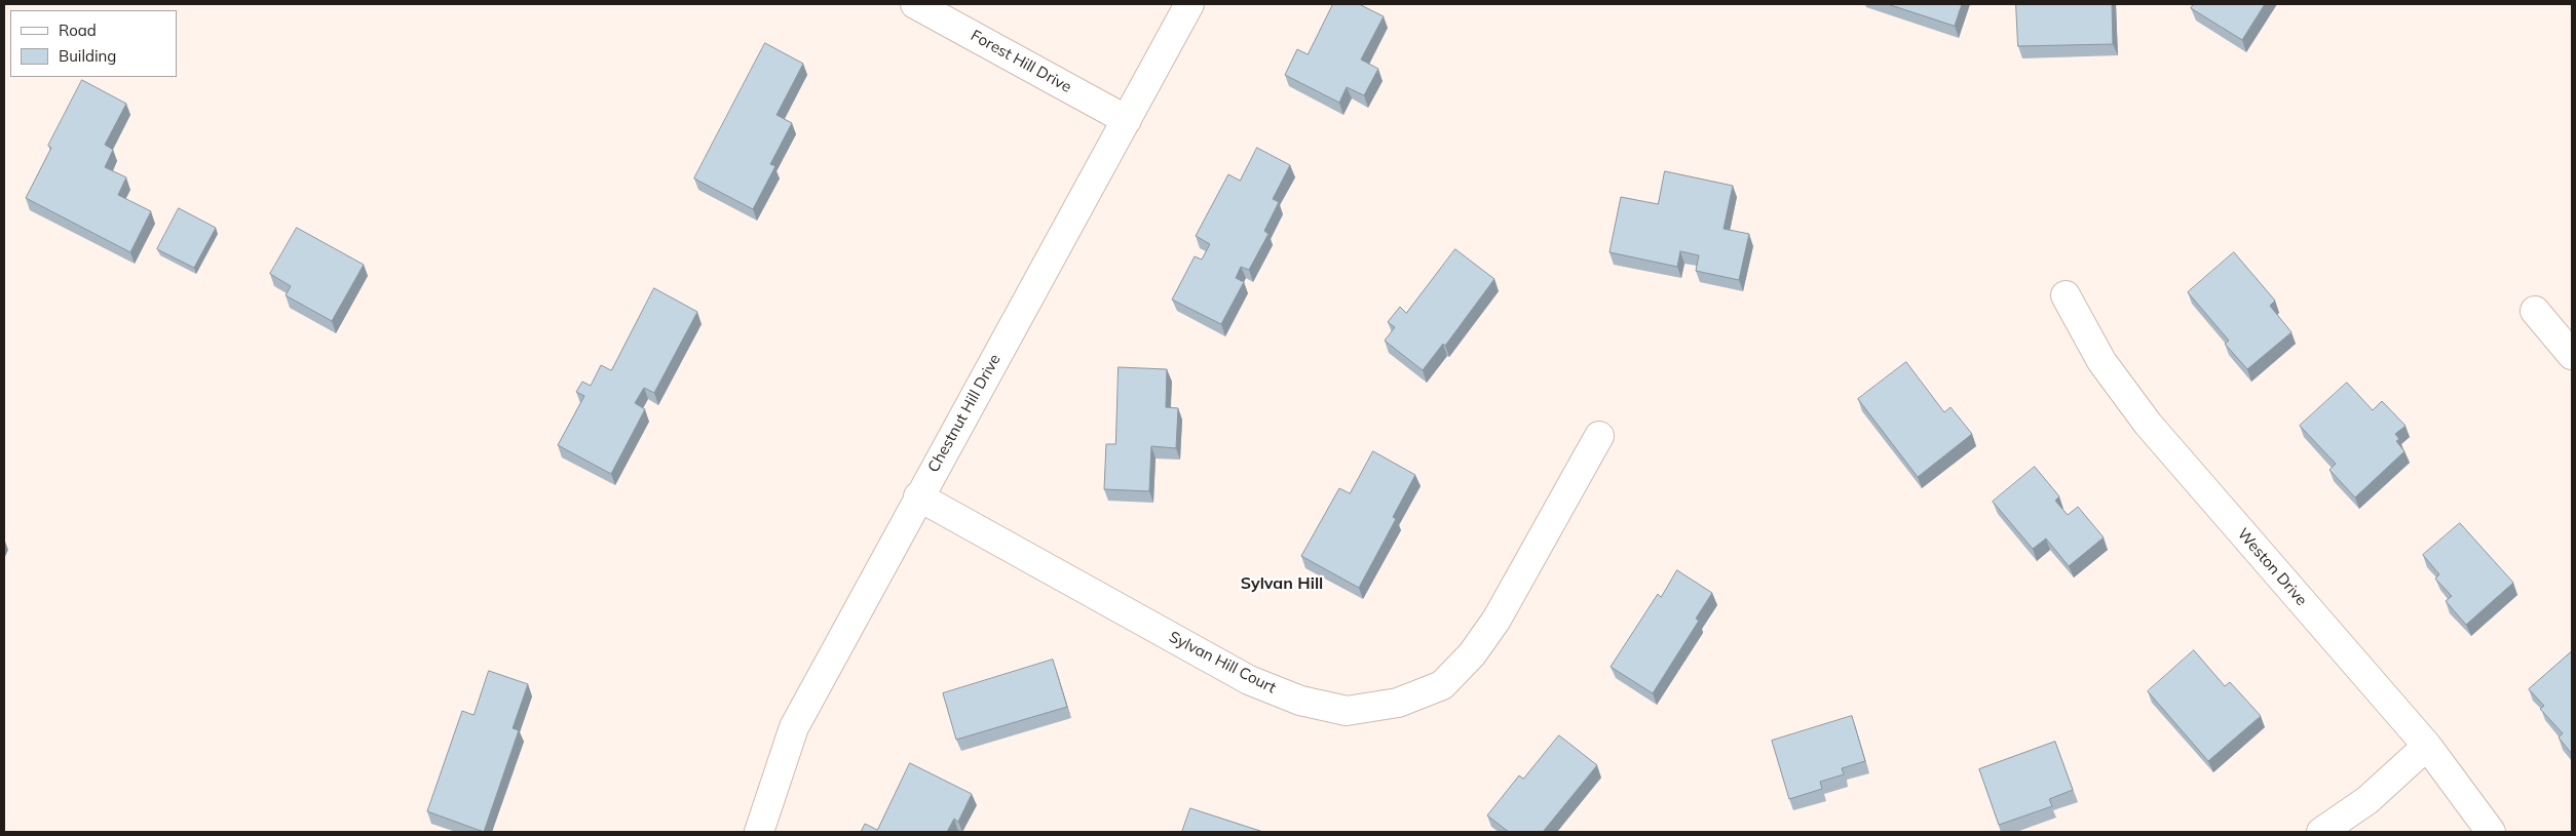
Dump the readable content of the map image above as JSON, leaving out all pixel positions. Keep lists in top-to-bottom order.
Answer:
{
  "streets": {
    "street": [
      "Forest Hill Drive",
      "Chestnut Hill Drive",
      "Weston Drive",
      "Sylvan Hill Court"
    ]
  },
  "crossings": [
    ["Forest Hill Drive", "Chestnut Hill Drive"],
    ["Chestnut Hill Drive", "Sylvan Hill Court"]
  ],
  "districts": ["Sylvan Hill"],
  "legend": ["Road", "Building"]
}
